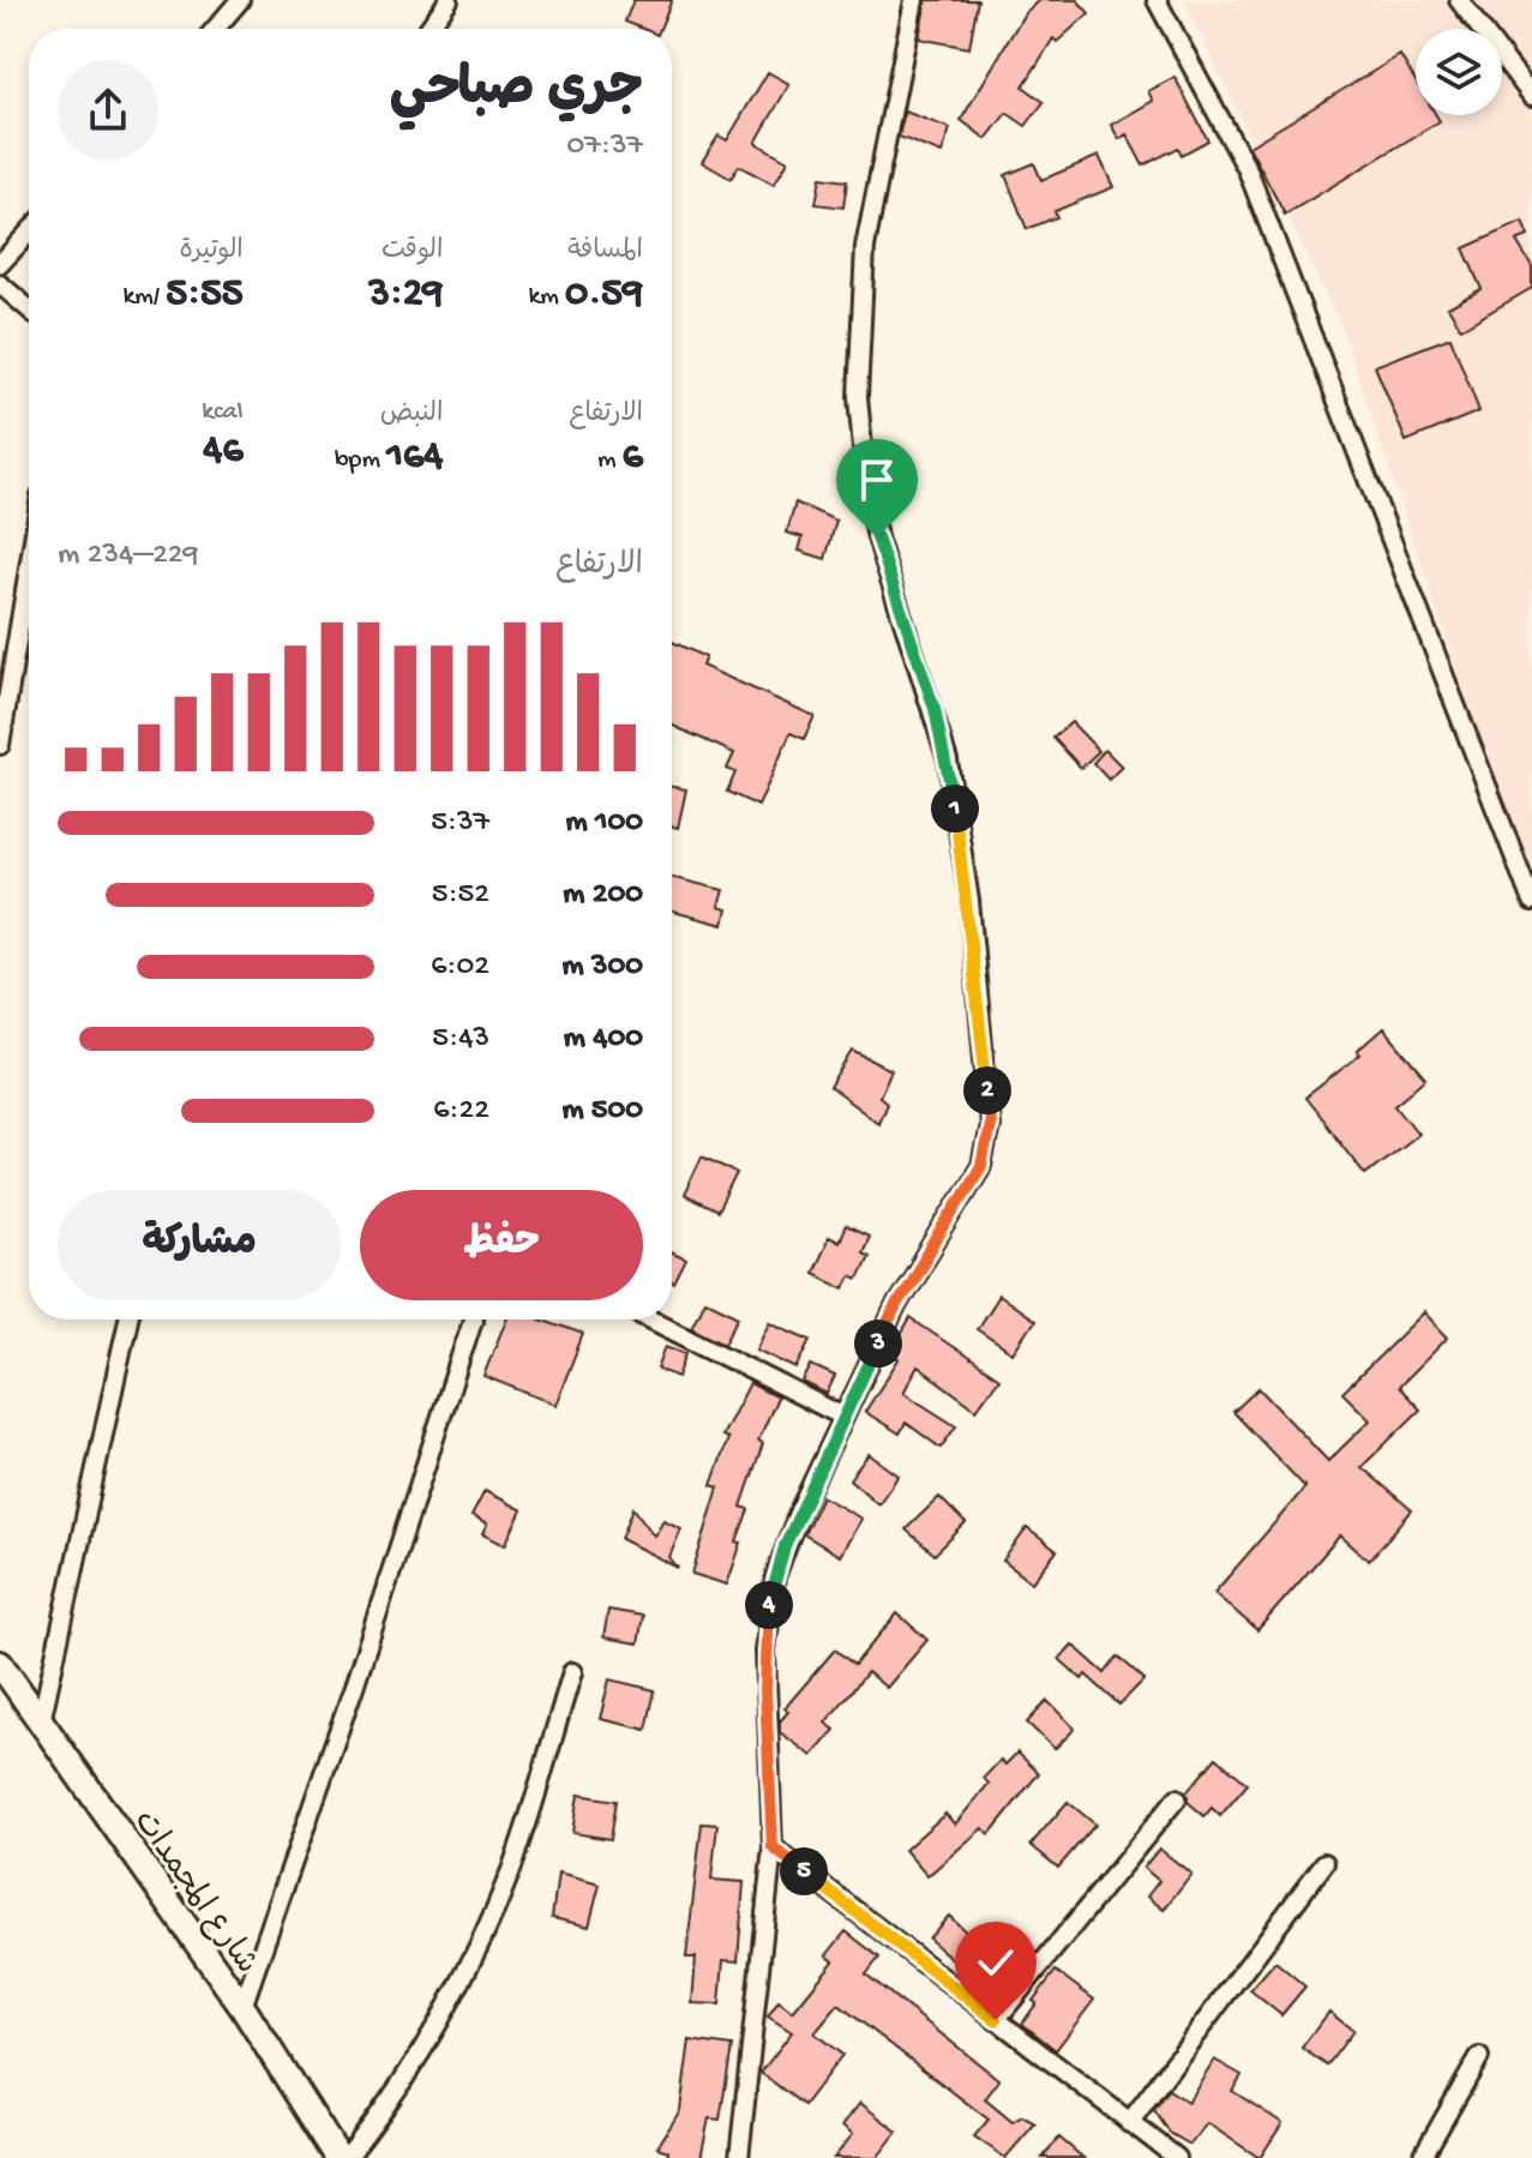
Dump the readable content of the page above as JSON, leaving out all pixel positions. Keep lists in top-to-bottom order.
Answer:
{
  "streets": {
    "main road": ["شارع المجمدات"]
  },
  "page": {
    "heading": ["جري صباحي", "07:37"],
    "stats": [
      ["المسافة", "0.59 km"],
      ["الوقت", "3:29"],
      ["الوتيرة", "5:55 /km"],
      ["الارتفاع", "6 m"],
      ["النبض", "164 bpm"],
      ["kcal", "46"]
    ],
    "chart": ["الارتفاع", "229–234 m"],
    "pins": [
      "1",
      "2",
      "3",
      "4",
      "5"
    ],
    "list": [
      {
        "name": "100 m",
        "note": "5:37"
      },
      {
        "name": "200 m",
        "note": "5:52"
      },
      {
        "name": "300 m",
        "note": "6:02"
      },
      {
        "name": "400 m",
        "note": "5:43"
      },
      {
        "name": "500 m",
        "note": "6:22"
      }
    ],
    "buttons": ["حفظ", "مشاركة"]
  }
}
